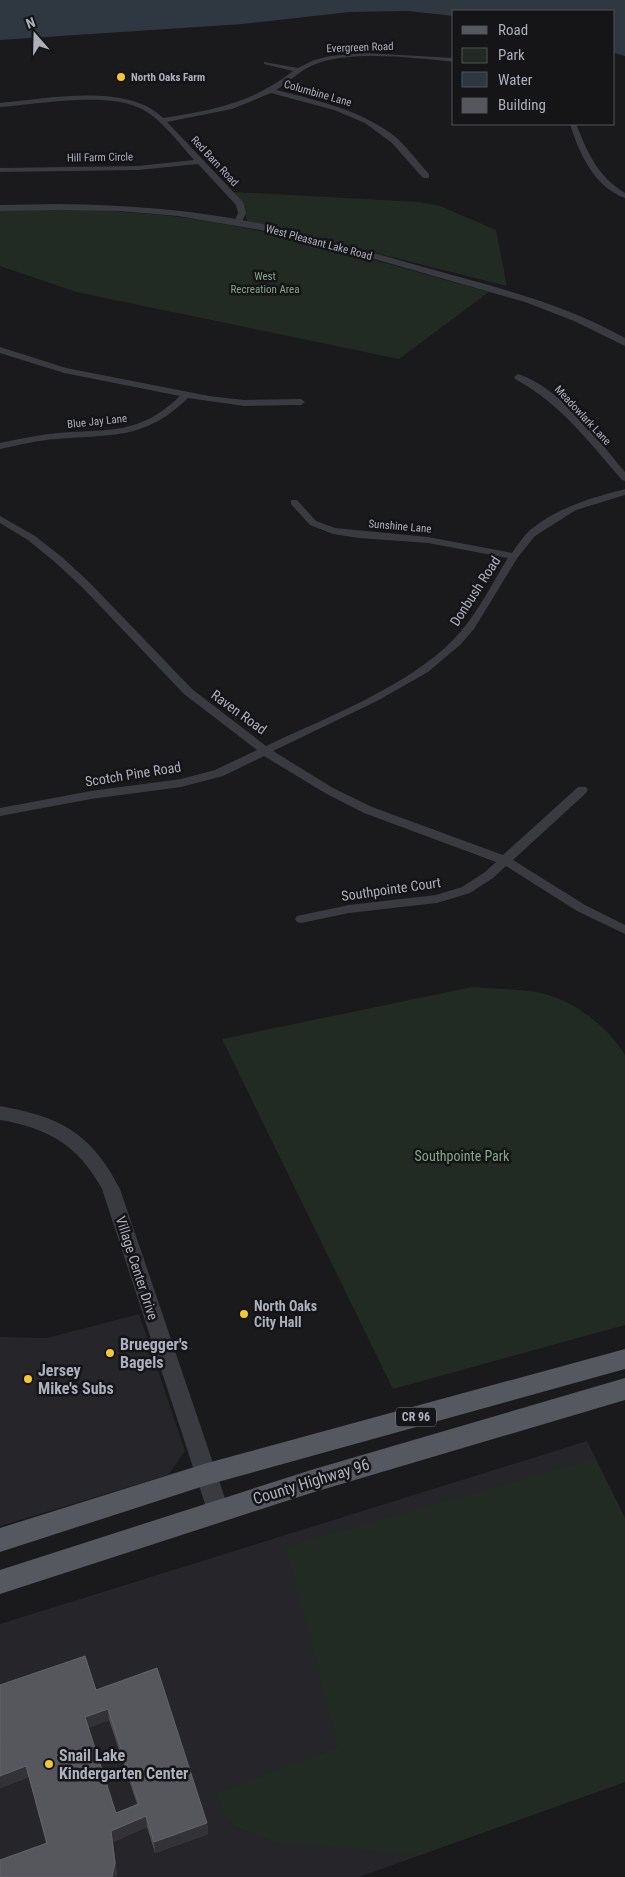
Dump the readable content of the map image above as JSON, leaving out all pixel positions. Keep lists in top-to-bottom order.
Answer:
{
  "streets": {
    "main road": ["CR 96", "County Highway 96"],
    "street": [
      "Evergreen Road",
      "Columbine Lane",
      "Hill Farm Circle",
      "Red Barn Road",
      "West Pleasant Lake Road",
      "Meadowlark Lane",
      "Blue Jay Lane",
      "Sunshine Lane",
      "Donbush Road",
      "Raven Road",
      "Scotch Pine Road",
      "Southpointe Court",
      "Village Center Drive"
    ]
  },
  "crossings": [
    ["Evergreen Road", "Columbine Lane"],
    ["Evergreen Road", "Red Barn Road"],
    ["Hill Farm Circle", "Red Barn Road"],
    ["Red Barn Road", "West Pleasant Lake Road"],
    ["Sunshine Lane", "Donbush Road"],
    ["Donbush Road", "Raven Road"],
    ["Donbush Road", "Scotch Pine Road"],
    ["Raven Road", "Scotch Pine Road"],
    ["Raven Road", "Southpointe Court"],
    ["Village Center Drive", "CR 96"],
    ["Village Center Drive", "County Highway 96"]
  ],
  "parks": ["West Recreation Area", "Southpointe Park"],
  "places": [
    "North Oaks Farm",
    "North Oaks City Hall",
    "Bruegger's Bagels",
    "Jersey Mike's Subs",
    "Snail Lake Kindergarten Center"
  ],
  "legend": [
    "Road",
    "Park",
    "Water",
    "Building"
  ],
  "north": "top"
}
